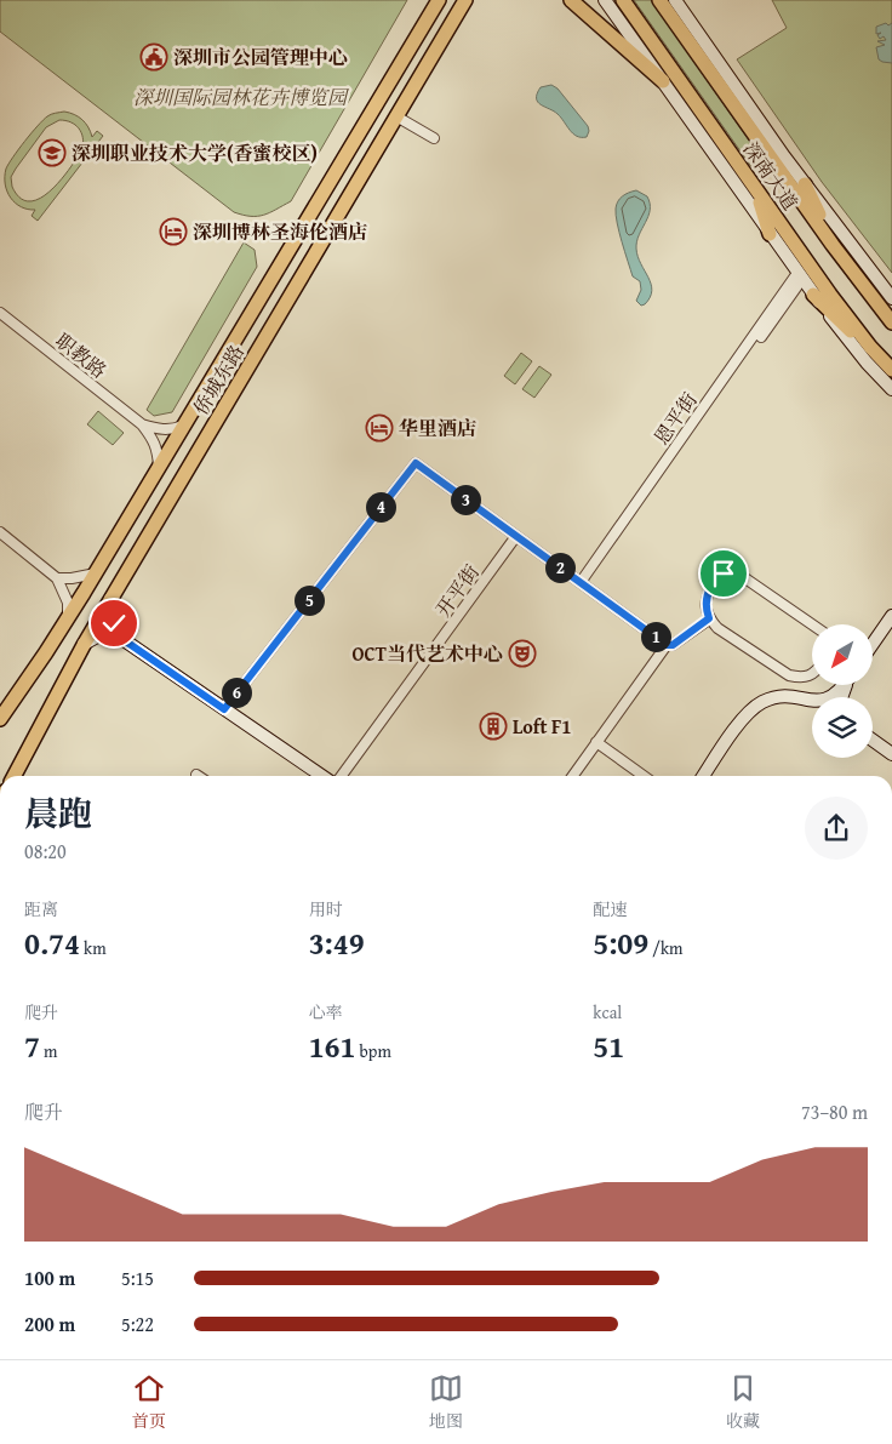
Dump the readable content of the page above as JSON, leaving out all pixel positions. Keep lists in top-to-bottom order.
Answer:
{
  "streets": {
    "main road": ["深南大道", "侨城东路"],
    "street": ["职教路", "恩平街", "开平街"]
  },
  "crossings": [
    ["职教路", "侨城东路"]
  ],
  "parks": ["深圳国际园林花卉博览园"],
  "places": {
    "public building": ["深圳市公园管理中心"],
    "school or university": ["深圳职业技术大学(香蜜校区)"],
    "hotel": ["深圳博林圣海伦酒店", "华里酒店"],
    "theatre": ["OCT当代艺术中心"],
    "building": ["Loft F1"]
  },
  "north": "bottom left",
  "page": {
    "pins": [
      "3",
      "4",
      "2",
      "5",
      "1",
      "6"
    ],
    "heading": ["晨跑", "08:20"],
    "stats": [
      ["距离", "0.74 km"],
      ["用时", "3:49"],
      ["配速", "5:09 /km"],
      ["爬升", "7 m"],
      ["心率", "161 bpm"],
      ["kcal", "51"]
    ],
    "chart": ["爬升", "73–80 m"],
    "list": [
      {
        "name": "100 m",
        "note": "5:15"
      },
      {
        "name": "200 m",
        "note": "5:22"
      }
    ],
    "tabs": ["首页", "地图", "收藏"]
  }
}
